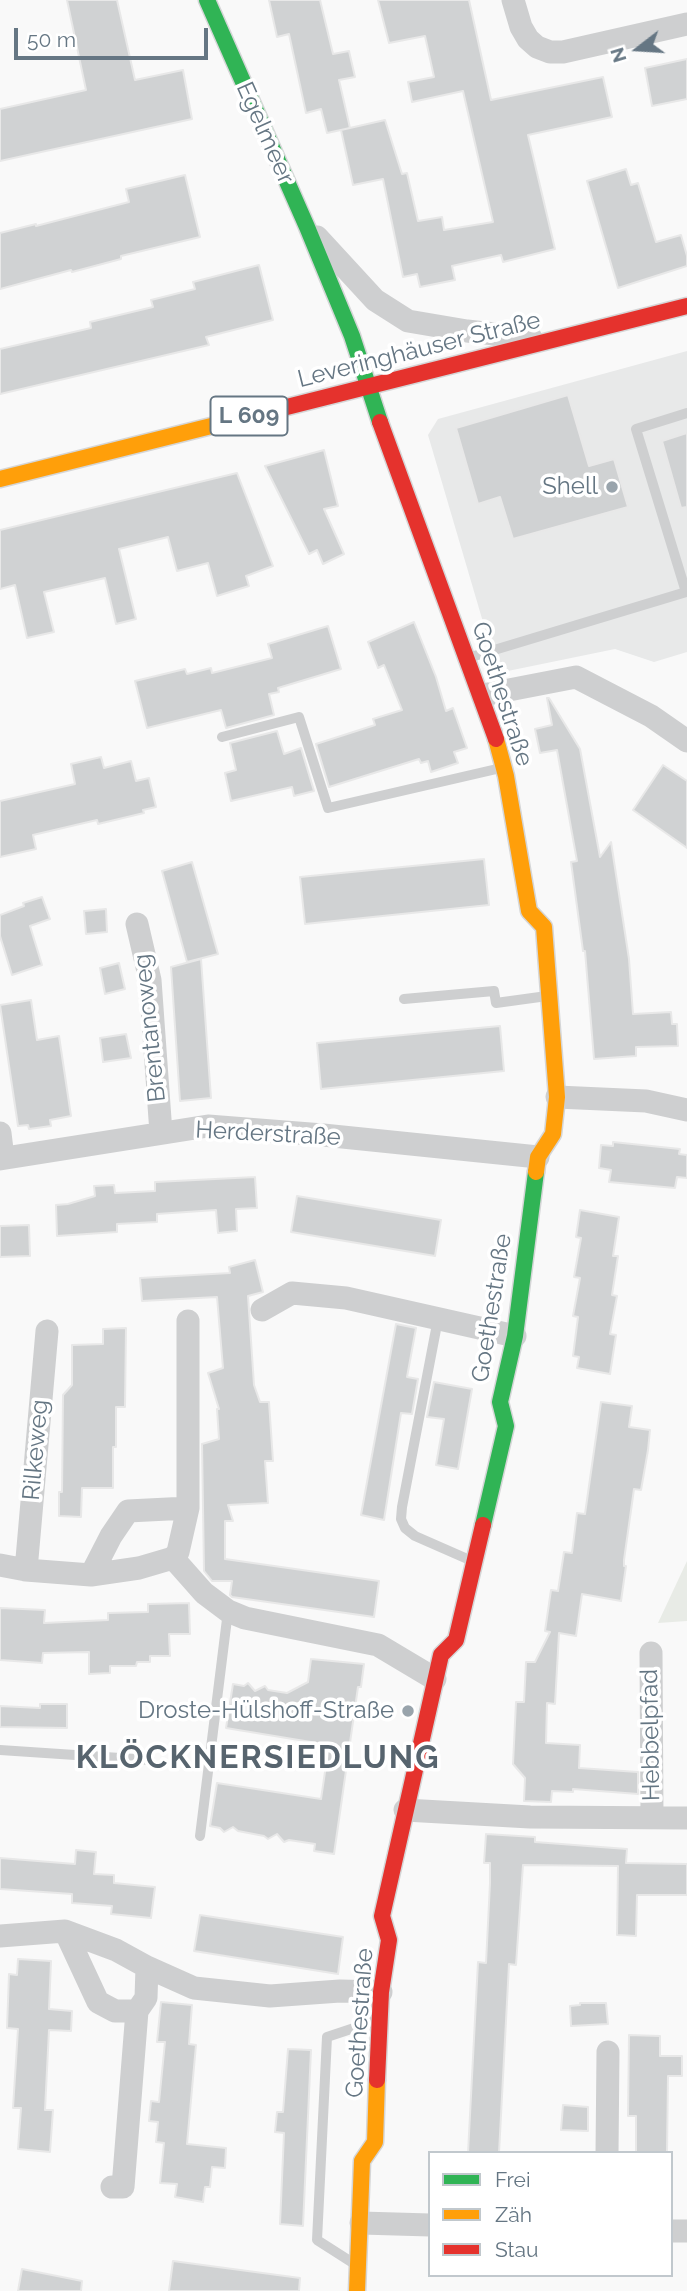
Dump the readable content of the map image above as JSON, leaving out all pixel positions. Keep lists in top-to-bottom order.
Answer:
{
  "streets": {
    "street": [
      "Egelmeer",
      "Leveringhäuser Straße",
      "L 609",
      "Goethestraße",
      "Brentanoweg",
      "Herderstraße",
      "Rilkeweg",
      "Hebbelpfad"
    ]
  },
  "crossings": [
    ["Egelmeer", "Leveringhäuser Straße"],
    ["Egelmeer", "Goethestraße"],
    ["Leveringhäuser Straße", "Goethestraße"],
    ["Goethestraße", "Herderstraße"],
    ["Brentanoweg", "Herderstraße"]
  ],
  "districts": ["KLÖCKNERSIEDLUNG"],
  "places": ["Shell", "Droste-Hülshoff-Straße"],
  "legend": ["Frei", "Zäh", "Stau"],
  "scale_bar": "50 m",
  "north": "left"
}
